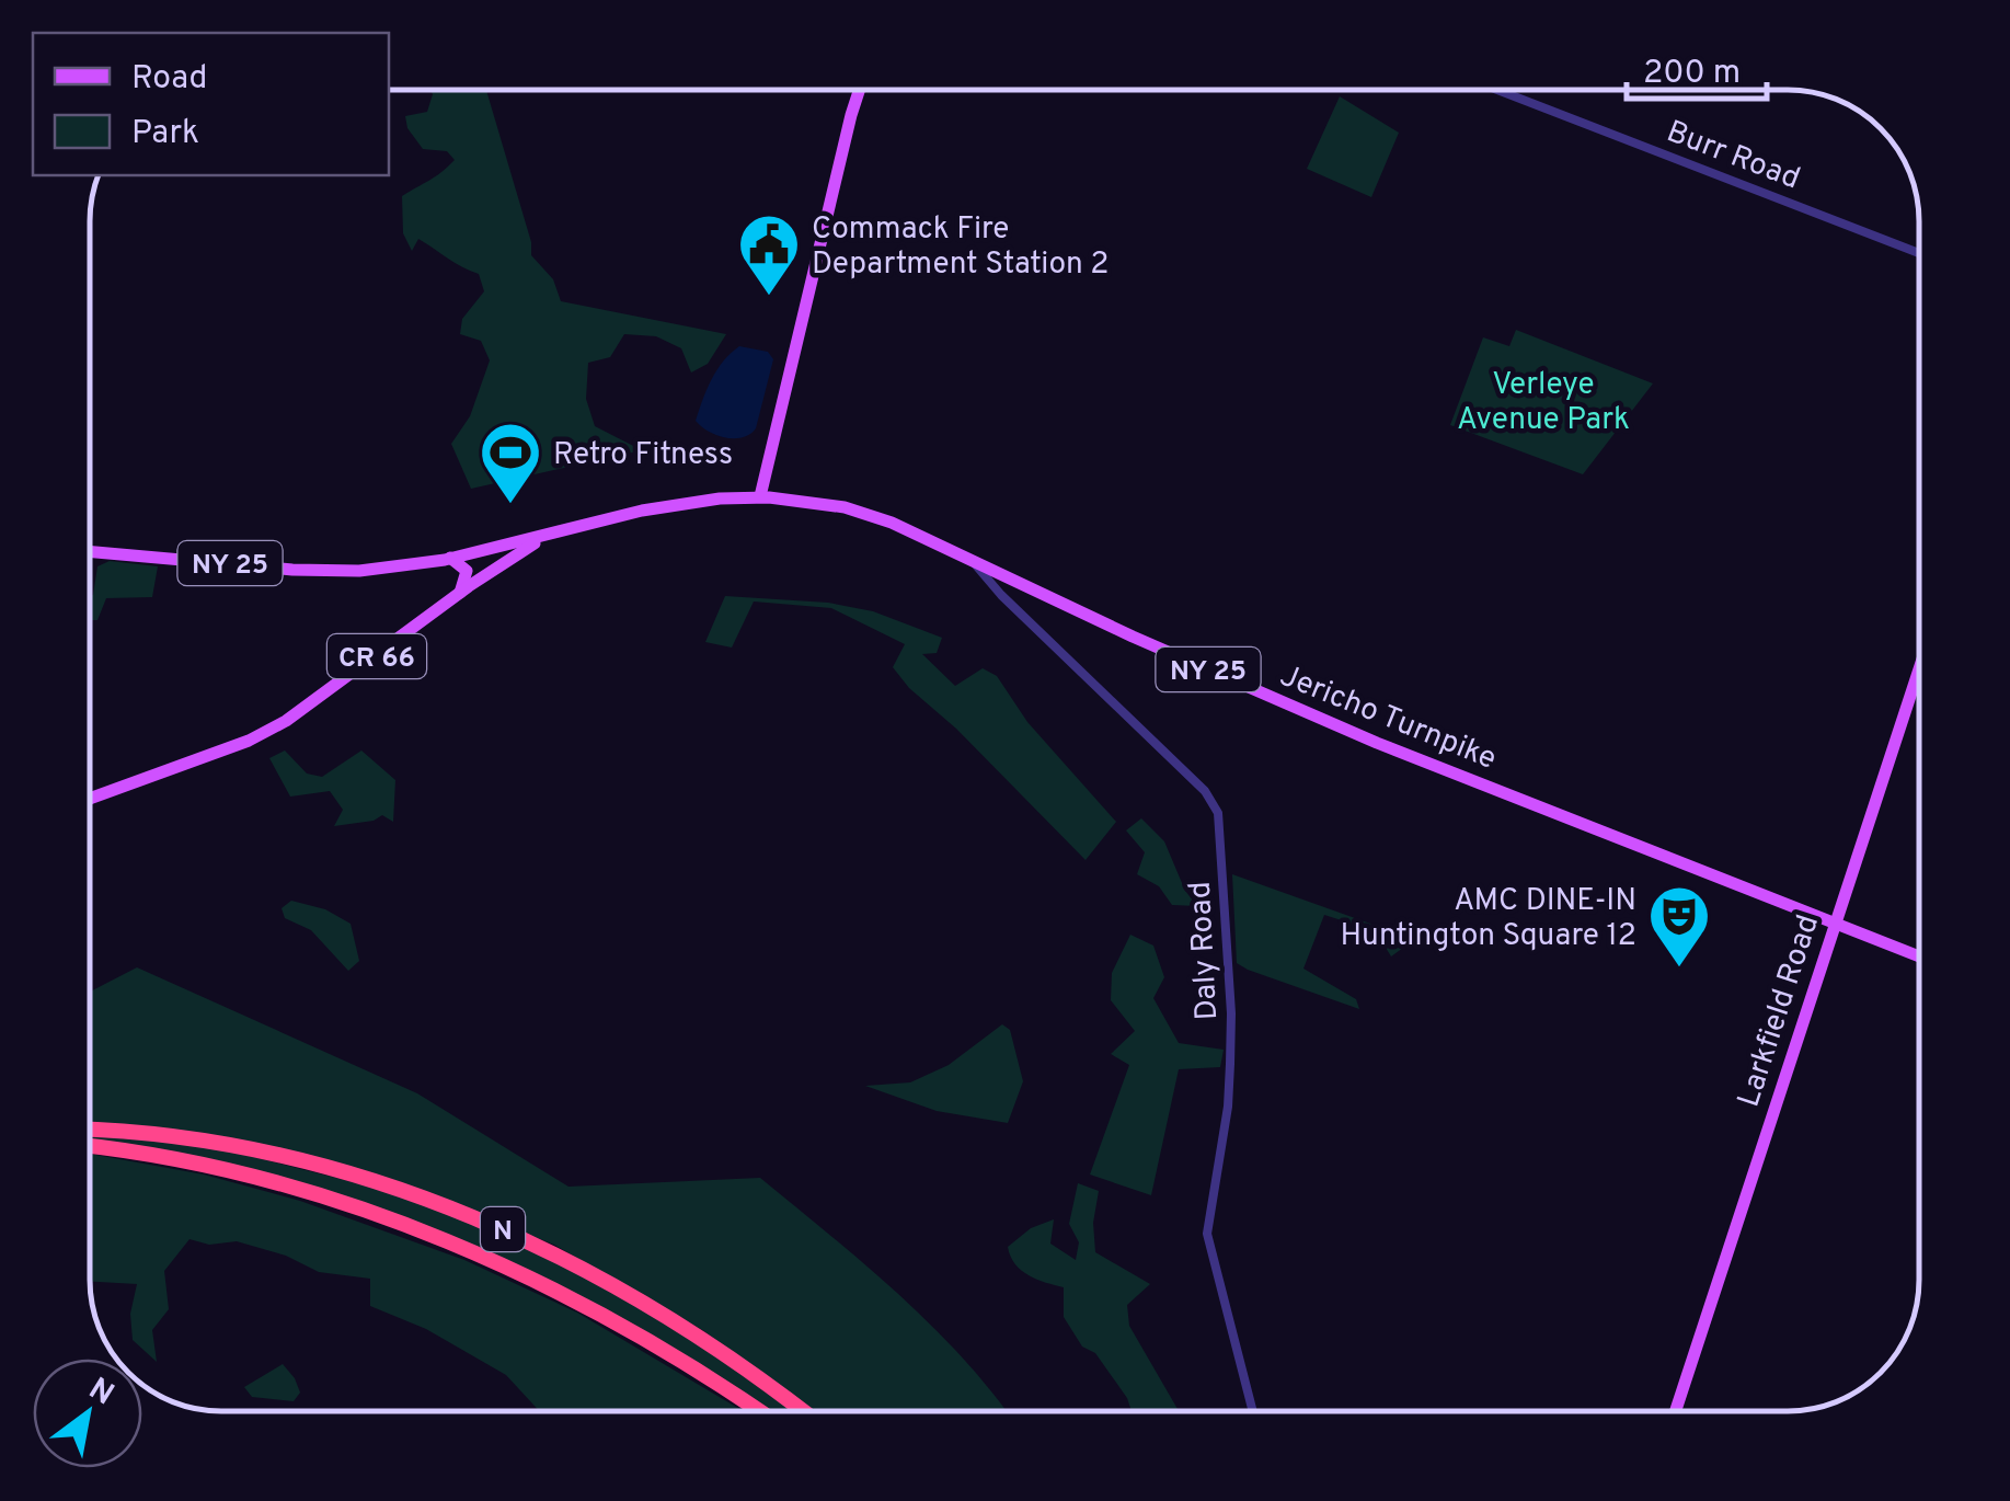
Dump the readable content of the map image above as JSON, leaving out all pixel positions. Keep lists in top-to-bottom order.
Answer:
{
  "streets": {
    "highway": ["N"],
    "main road": [
      "NY 25",
      "CR 66",
      "Jericho Turnpike",
      "Larkfield Road"
    ],
    "street": ["Burr Road", "Daly Road"]
  },
  "crossings": [
    ["NY 25", "CR 66"],
    ["NY 25", "Jericho Turnpike"],
    ["Jericho Turnpike", "Daly Road"],
    ["Jericho Turnpike", "Larkfield Road"]
  ],
  "parks": ["Verleye Avenue Park"],
  "places": {
    "public building": ["Commack Fire Department Station 2"],
    "sports": ["Retro Fitness"],
    "theatre": ["AMC DINE-IN Huntington Square 12"]
  },
  "legend": ["Road", "Park"],
  "scale_bar": "200 m",
  "north": "top right"
}
